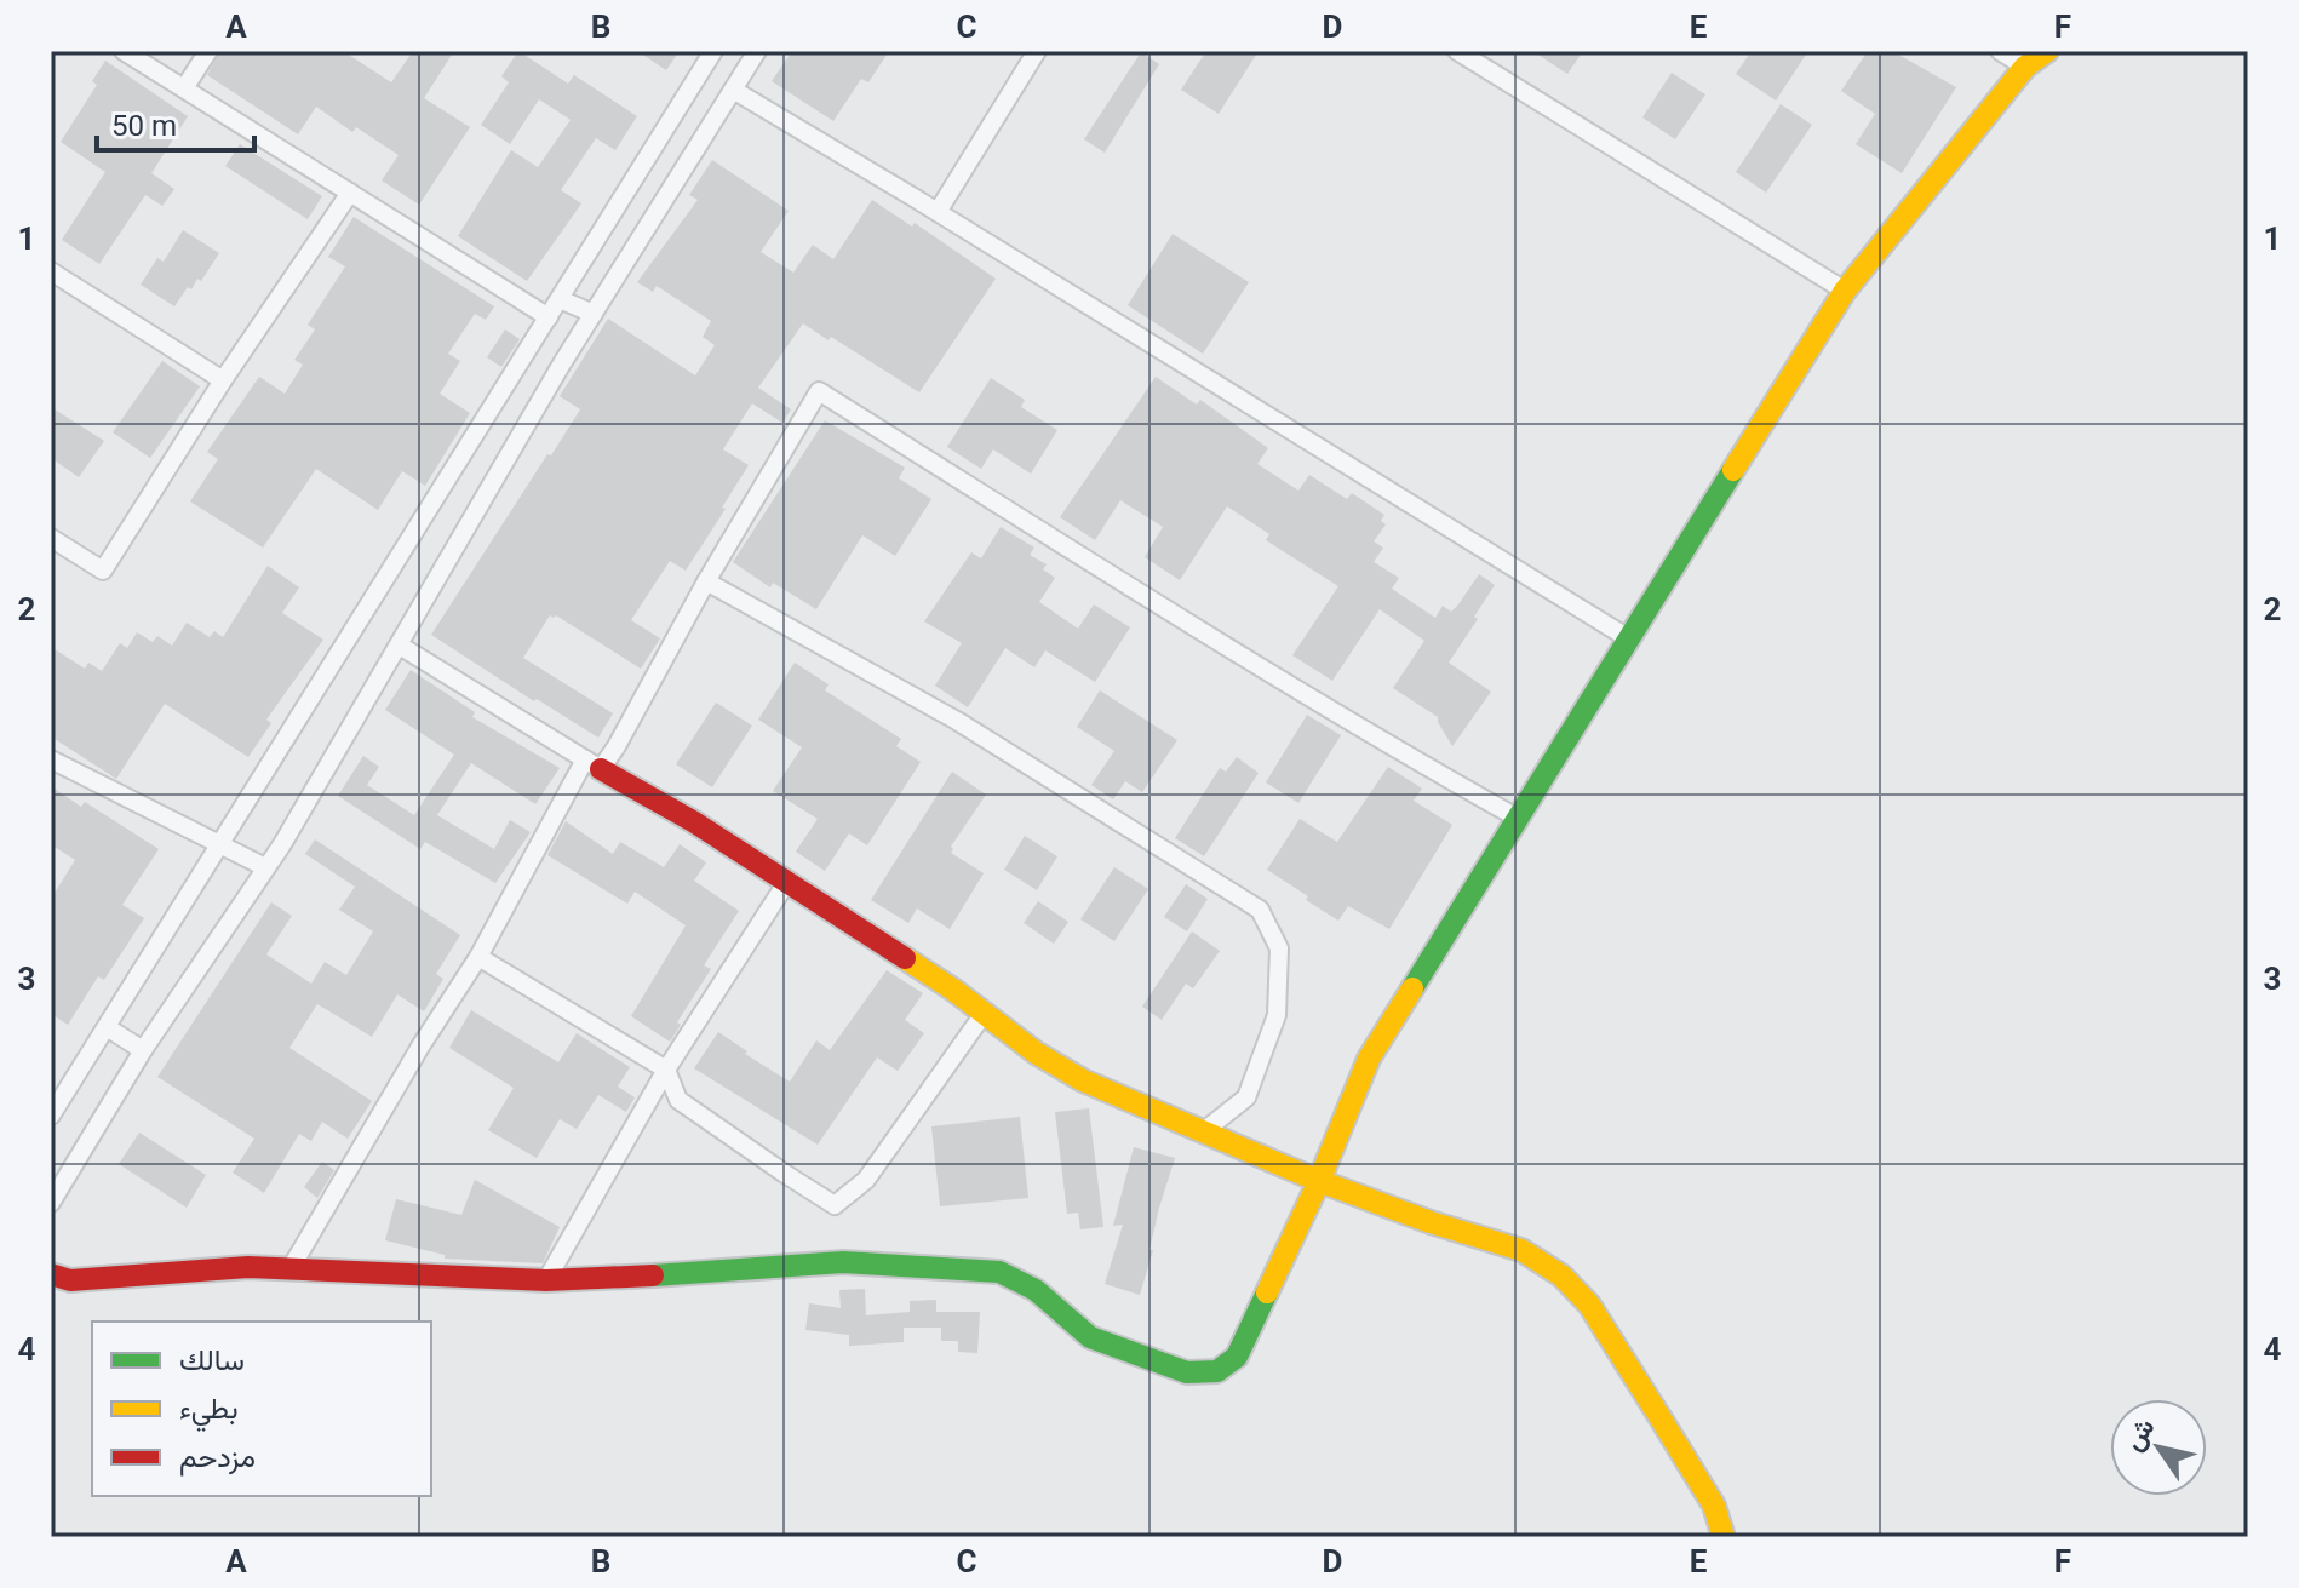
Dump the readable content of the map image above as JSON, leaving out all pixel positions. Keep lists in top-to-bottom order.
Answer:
{
  "legend": ["سالك", "بطيء", "مزدحم"],
  "scale_bar": "50 m",
  "north": "top left",
  "grid": {
    "columns": [
      "A",
      "B",
      "C",
      "D",
      "E",
      "F"
    ],
    "rows": [
      "1",
      "2",
      "3",
      "4"
    ]
  }
}
